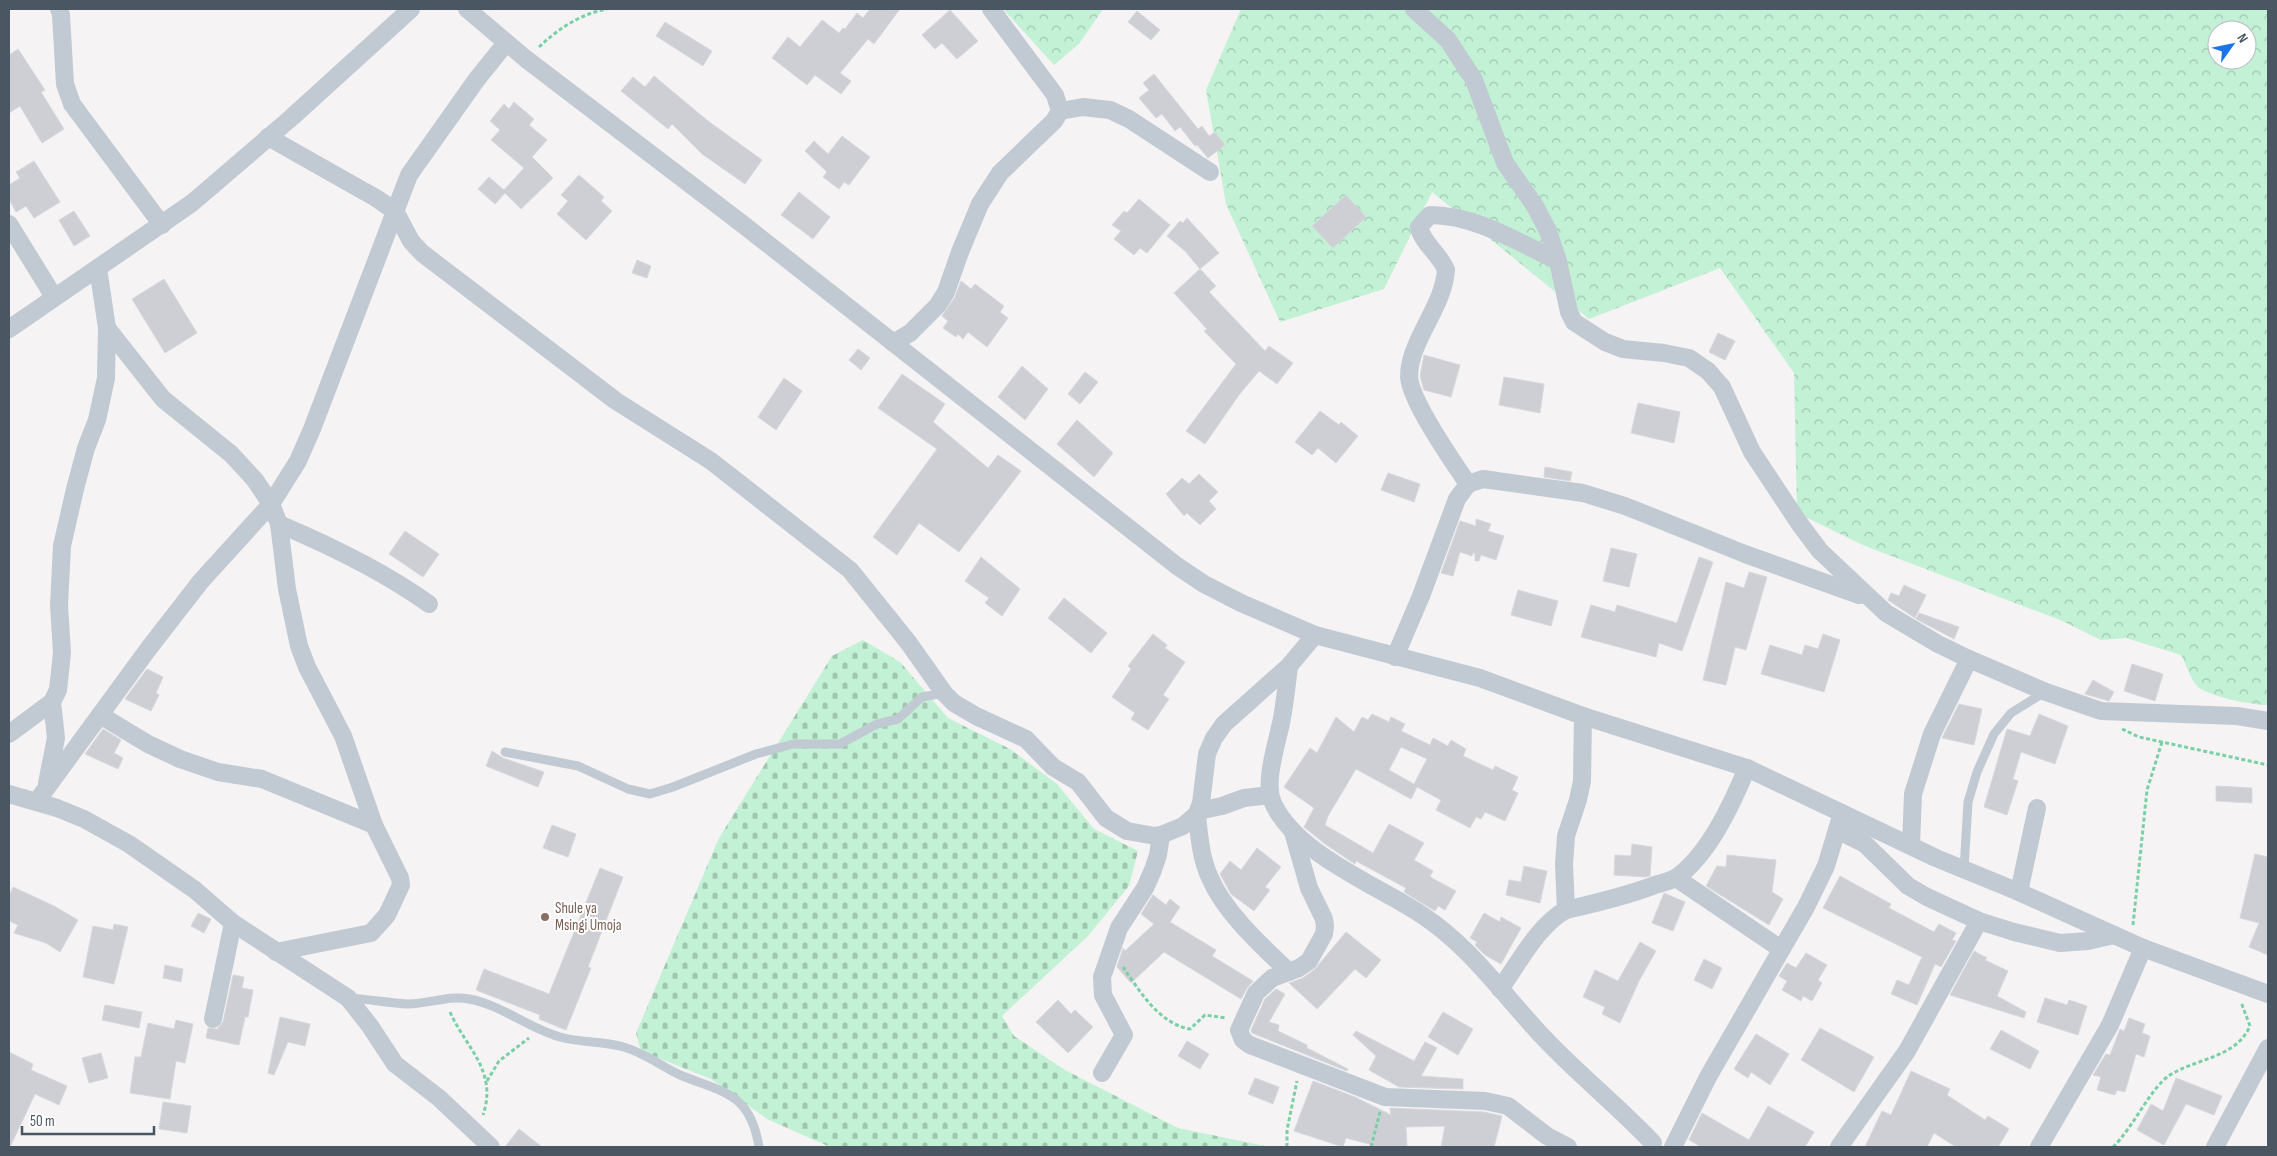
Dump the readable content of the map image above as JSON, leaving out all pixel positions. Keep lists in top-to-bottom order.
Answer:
{
  "places": ["Shule ya Msingi Umoja"],
  "scale_bar": "50 m",
  "north": "top right"
}
